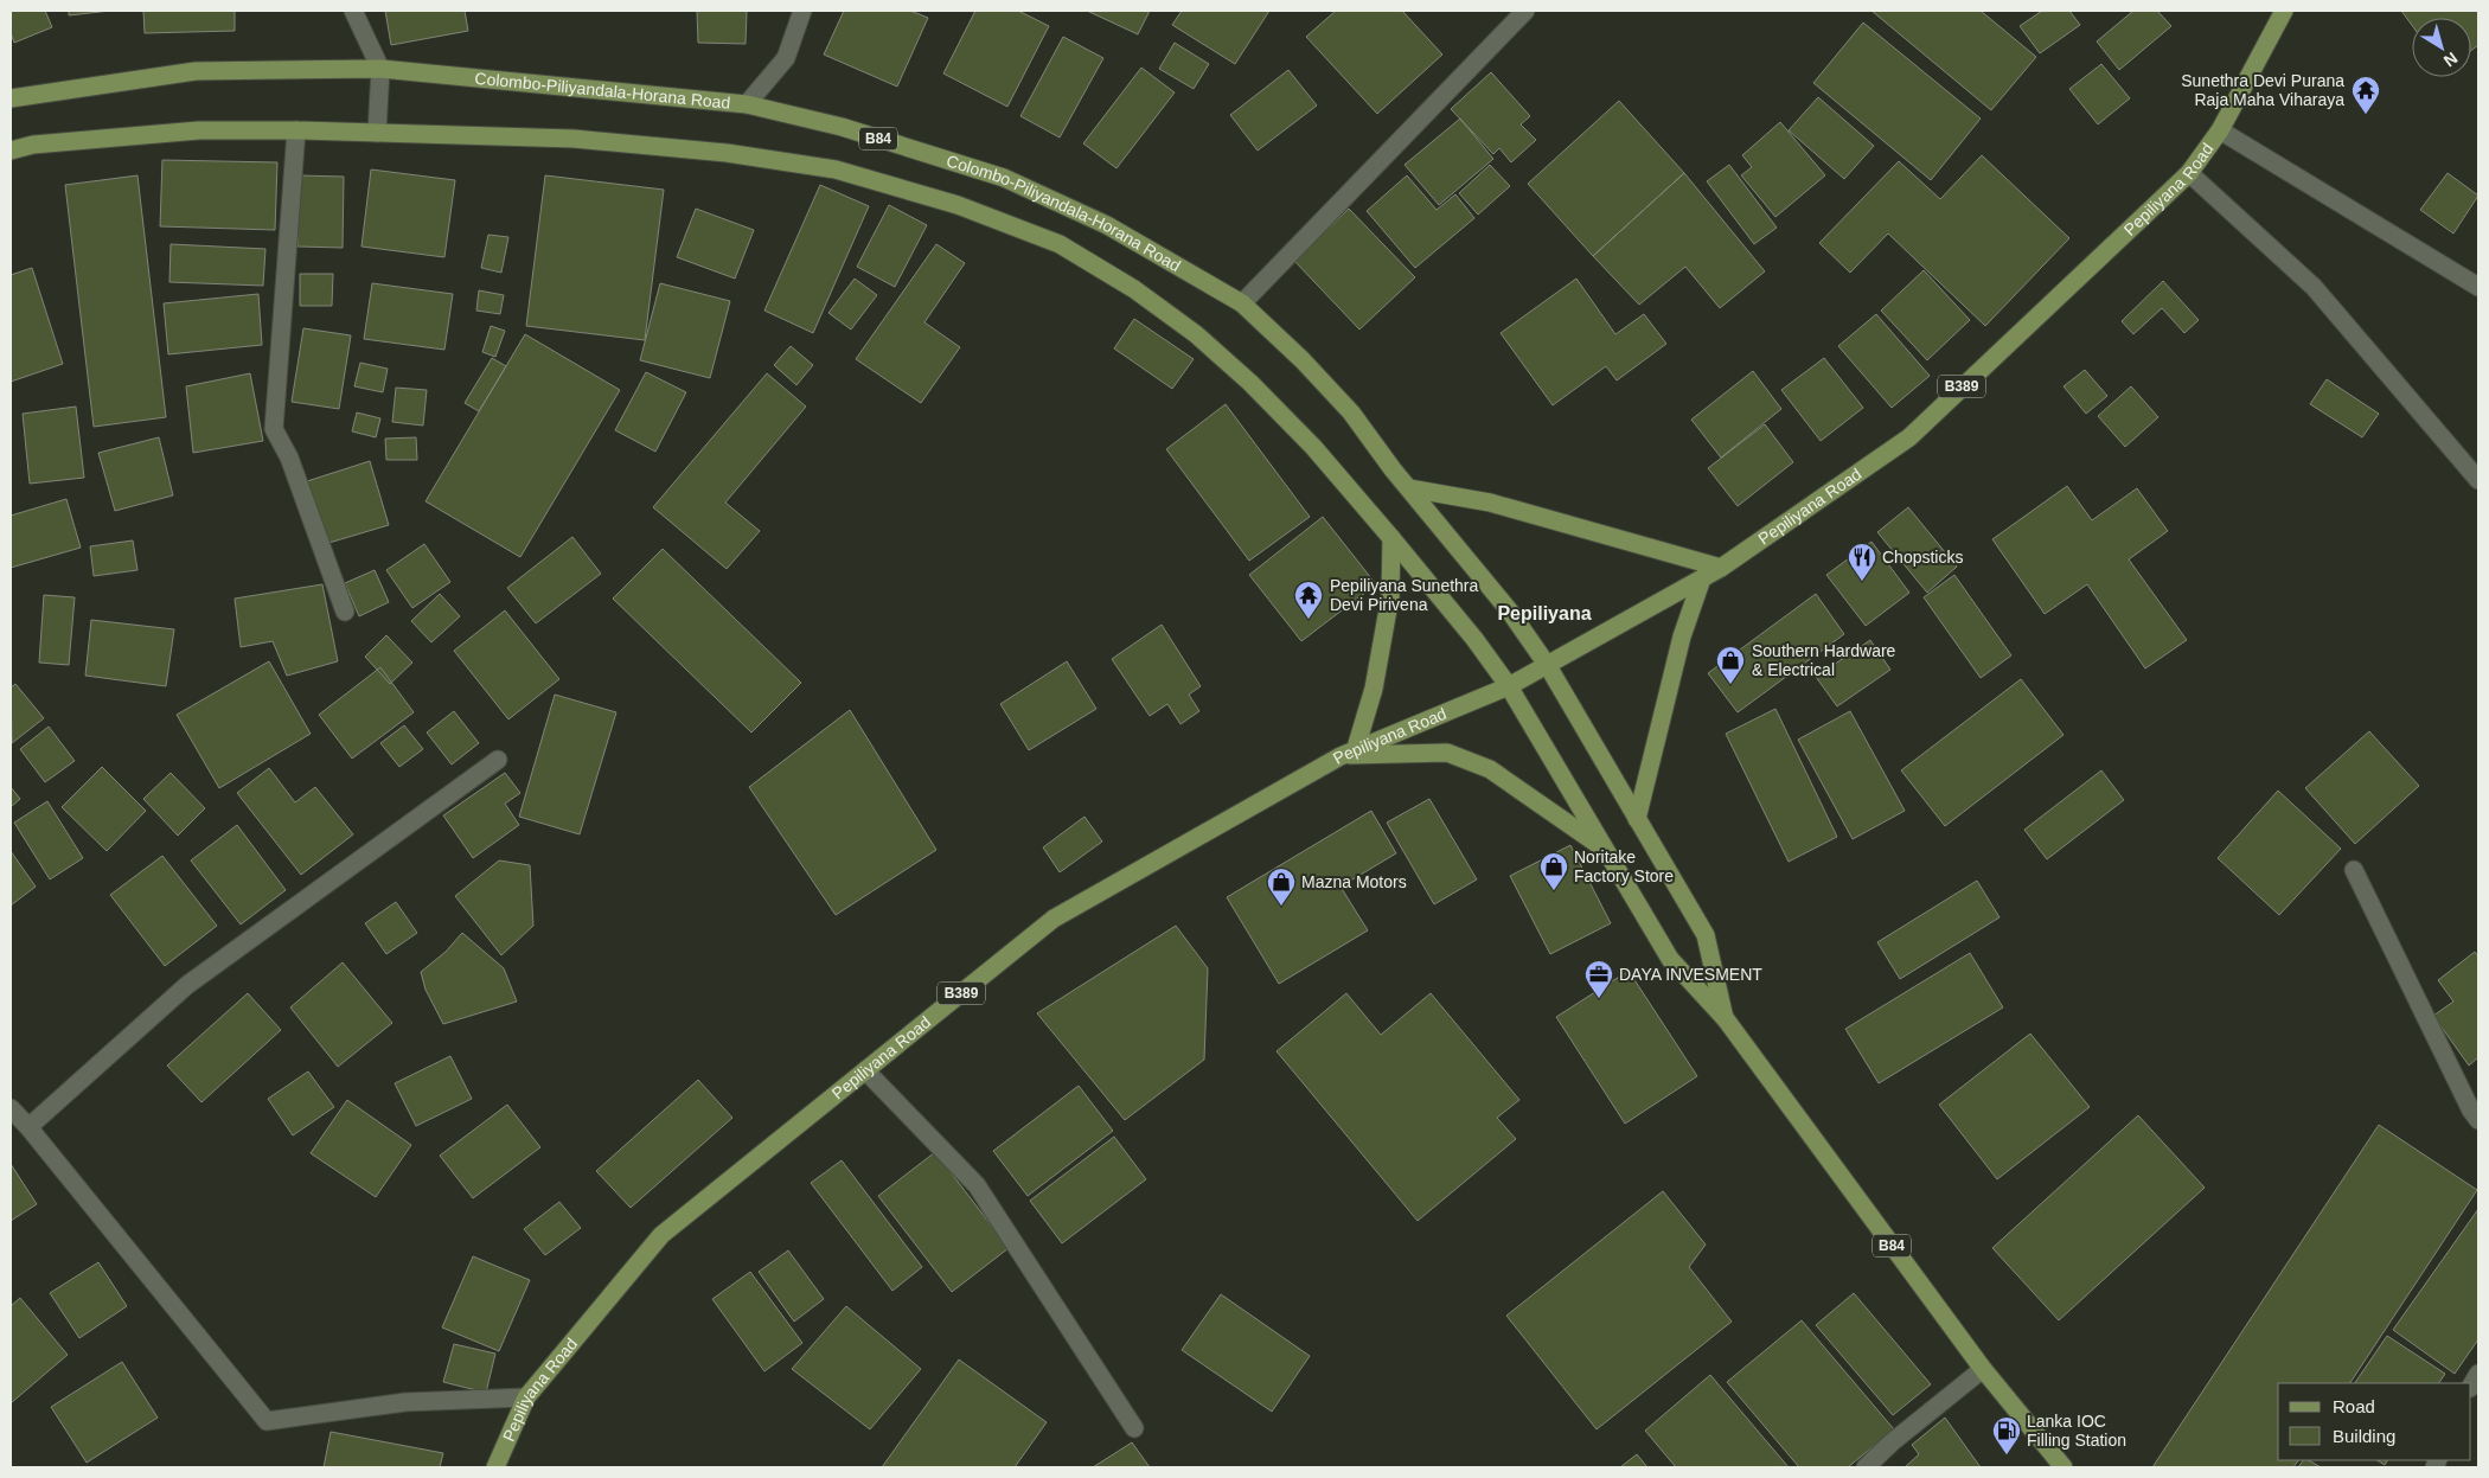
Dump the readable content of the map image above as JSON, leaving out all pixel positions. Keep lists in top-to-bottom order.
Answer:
{
  "streets": {
    "main road": [
      "Colombo-Piliyandala-Horana Road",
      "B84",
      "Pepiliyana Road",
      "B389"
    ]
  },
  "crossings": [
    ["Colombo-Piliyandala-Horana Road", "Pepiliyana Road"]
  ],
  "districts": ["Pepiliyana"],
  "places": {
    "temple": ["Sunethra Devi Purana Raja Maha Viharaya", "Pepiliyana Sunethra Devi Pirivena"],
    "restaurant": ["Chopsticks"],
    "shop": ["Southern Hardware & Electrical", "Noritake Factory Store", "Mazna Motors"],
    "office": ["DAYA INVESMENT"],
    "fuel station": ["Lanka IOC Filling Station"]
  },
  "legend": ["Road", "Building"],
  "north": "bottom right"
}
